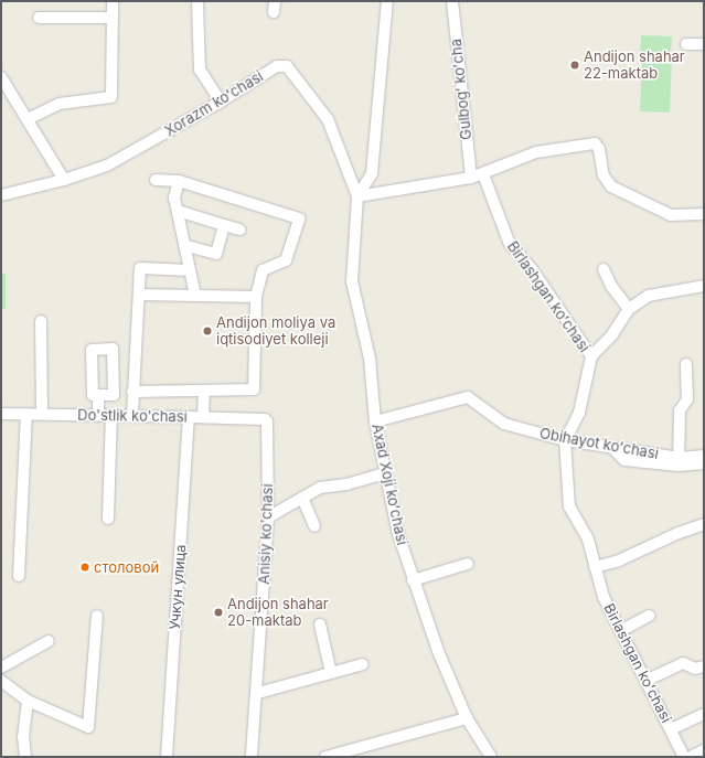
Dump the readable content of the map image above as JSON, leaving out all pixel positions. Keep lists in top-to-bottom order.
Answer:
{
  "streets": {
    "street": [
      "Gulbogʻ koʻcha",
      "Xorazm koʻchasi",
      "Birlashgan koʻchasi",
      "Do'stlik ko'chasi",
      "Obihayot koʻchasi",
      "Axad Xoji koʻchasi",
      "Anisiy ko'chasi",
      "Учкун улица"
    ]
  },
  "crossings": [
    ["Xorazm koʻchasi", "Axad Xoji koʻchasi"],
    ["Birlashgan koʻchasi", "Obihayot koʻchasi"],
    ["Do'stlik ko'chasi", "Anisiy ko'chasi"],
    ["Do'stlik ko'chasi", "Учкун улица"],
    ["Obihayot koʻchasi", "Axad Xoji koʻchasi"]
  ],
  "places": [
    "Andijon shahar 22-maktab",
    "Andijon moliya va iqtisodiyet kolleji",
    "столовой",
    "Andijon shahar 20-maktab"
  ]
}
